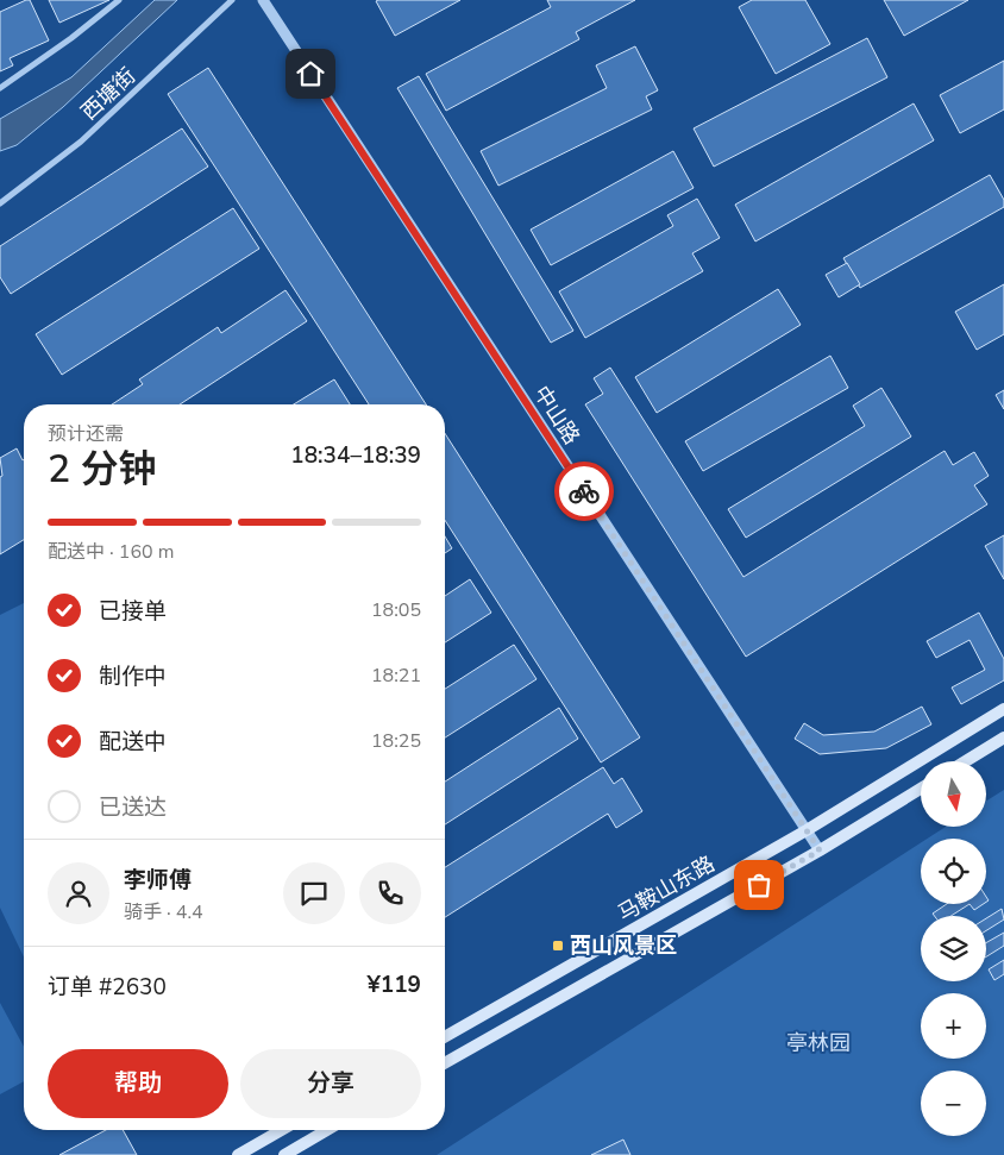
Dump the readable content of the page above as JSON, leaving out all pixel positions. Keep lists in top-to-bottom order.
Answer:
{
  "streets": {
    "main road": ["马鞍山东路"],
    "street": ["西塘街", "中山路"]
  },
  "crossings": [
    ["中山路", "马鞍山东路"]
  ],
  "parks": ["亭林园"],
  "places": {
    "transit": ["西山风景区"]
  },
  "north": "bottom",
  "page": {
    "heading": ["2 分钟", "预计还需", "18:34–18:39"],
    "panel": [
      "李师傅",
      "骑手 · 4.4",
      "订单 #2630",
      "¥119"
    ],
    "bar": "配送中 · 160 m",
    "list": [
      ["已接单", "18:05"],
      ["制作中", "18:21"],
      ["配送中", "18:25"],
      "已送达"
    ],
    "map_buttons": ["+", "−"],
    "buttons": ["帮助", "分享"]
  }
}
